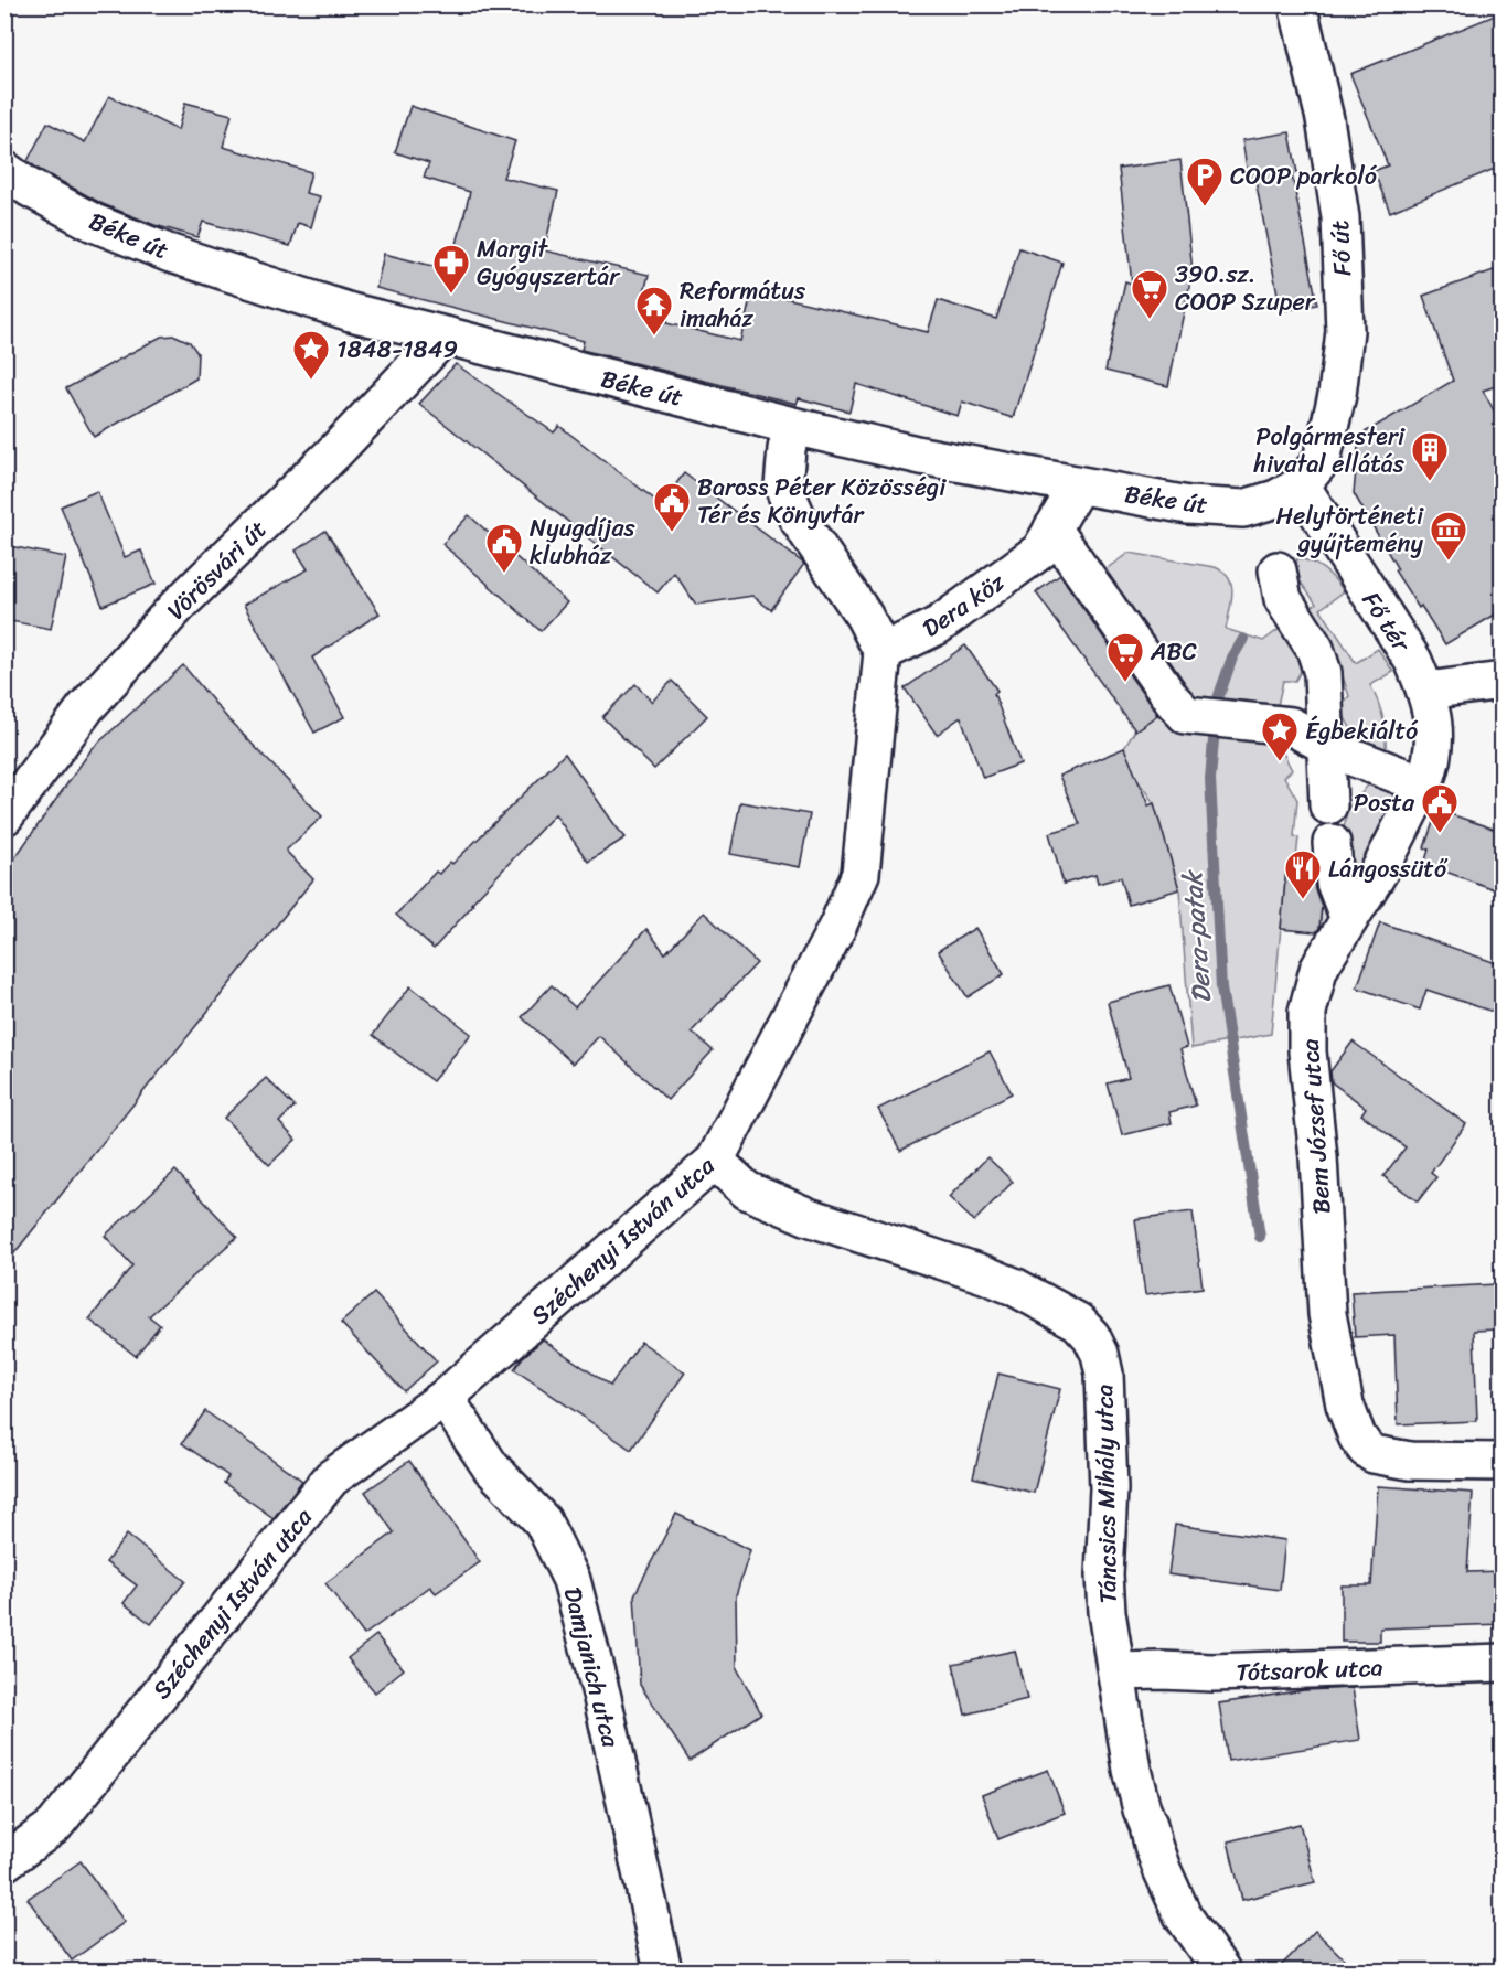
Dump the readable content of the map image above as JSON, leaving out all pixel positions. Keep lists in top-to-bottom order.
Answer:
{
  "streets": {
    "street": [
      "Béke út",
      "Fő út",
      "Vörösvári út",
      "Dera köz",
      "Fő tér",
      "Bem József utca",
      "Széchenyi István utca",
      "Táncsics Mihály utca",
      "Damjanich utca",
      "Tótsarok utca"
    ]
  },
  "crossings": [
    ["Béke út", "Fő út"],
    ["Béke út", "Vörösvári út"],
    ["Béke út", "Fő tér"],
    ["Fő út", "Fő tér"],
    ["Dera köz", "Széchenyi István utca"],
    ["Fő tér", "Bem József utca"],
    ["Széchenyi István utca", "Táncsics Mihály utca"],
    ["Széchenyi István utca", "Damjanich utca"],
    ["Táncsics Mihály utca", "Tótsarok utca"]
  ],
  "water": ["Dera-patak"],
  "places": {
    "parking": ["COOP parkoló"],
    "pharmacy": ["Margit Gyógyszertár"],
    "supermarket": ["390.sz. COOP Szuper", "ABC"],
    "temple": ["Református imaház"],
    "place": ["1848-1849", "Égbekiáltó"],
    "building": ["Polgármesteri hivatal ellátás"],
    "public building": ["Baross Péter Közösségi Tér és Könyvtár", "Nyugdíjas klubház", "Posta"],
    "museum": ["Helytörténeti gyűjtemény"],
    "restaurant": ["Lángossütő"]
  }
}
